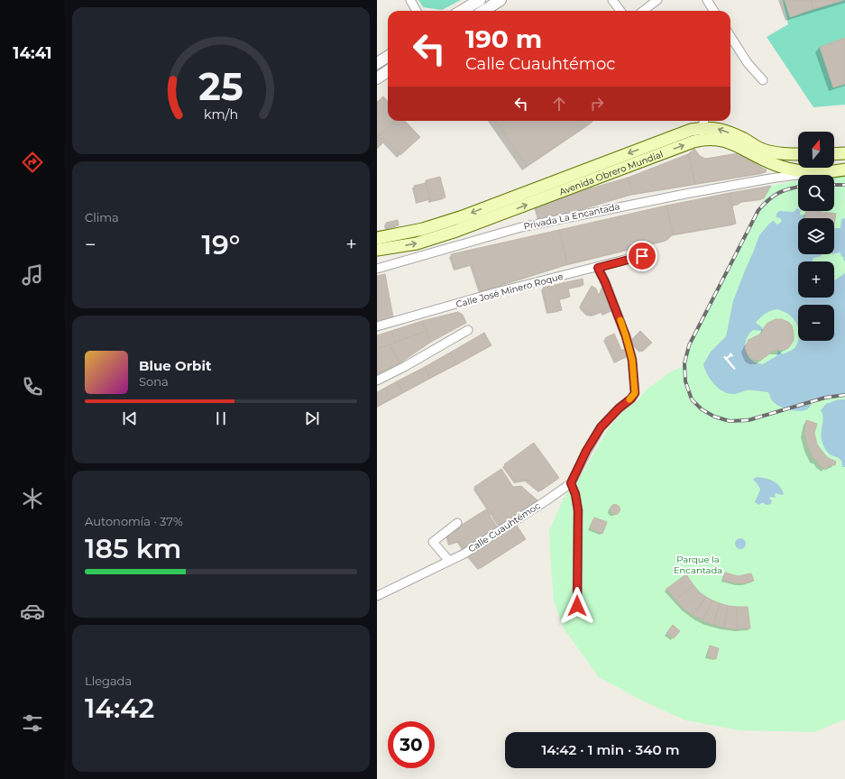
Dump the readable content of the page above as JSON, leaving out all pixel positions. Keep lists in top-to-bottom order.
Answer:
{
  "streets": {
    "main road": ["Avenida Obrero Mundial"],
    "street": ["Privada La Encantada", "Calle José Minero Roque", "Calle Cuauhtémoc"]
  },
  "crossings": [
    ["Avenida Obrero Mundial", "Privada La Encantada"]
  ],
  "parks": ["Parque la Encantada"],
  "north": "top",
  "page": {
    "tabs": "14:41",
    "turn": ["190 m", "Calle Cuauhtémoc"],
    "map_buttons": ["+", "−"],
    "tile": [
      "Clima",
      ["Autonomía · 37%", "185 km"],
      ["Llegada", "14:42"]
    ],
    "heat": ["−", "19°", "+"],
    "song": ["Blue Orbit", "Sona"],
    "limit": "30",
    "trip": "14:42 · 1 min · 340 m",
    "gauge": ["25", "km/h"]
  }
}
